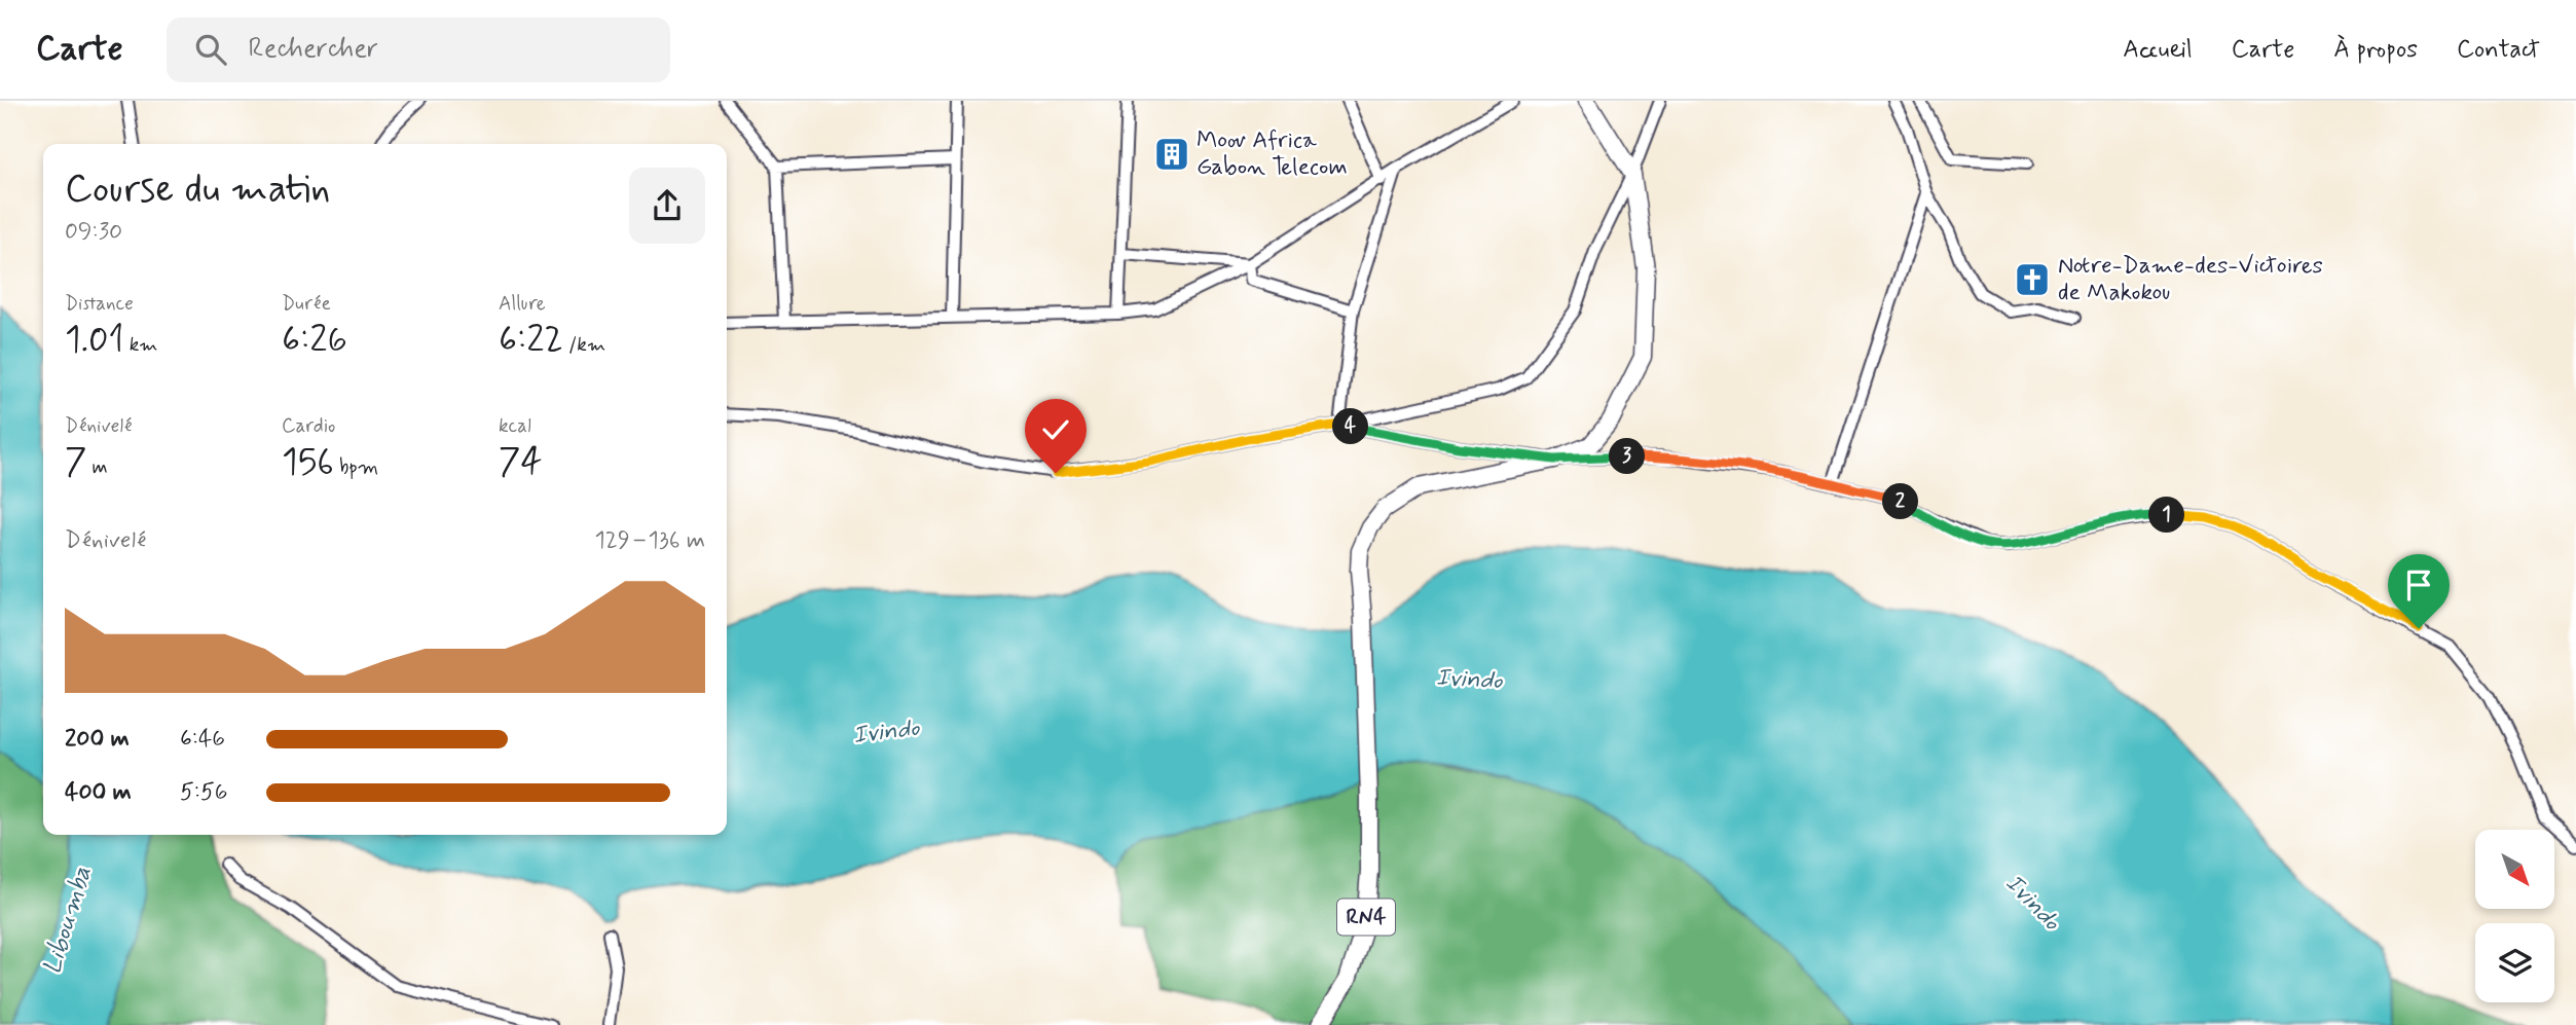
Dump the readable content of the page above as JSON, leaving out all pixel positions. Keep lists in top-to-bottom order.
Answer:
{
  "streets": {
    "highway": ["RN4"]
  },
  "water": ["Ivindo", "Liboumba"],
  "places": {
    "building": ["Moov Africa Gabon Telecom"],
    "church": ["Notre-Dame-des-Victoires de Makokou"]
  },
  "north": "bottom right",
  "page": {
    "header": "Carte",
    "search": "Rechercher",
    "nav": [
      "Accueil",
      "Carte",
      "À propos",
      "Contact"
    ],
    "heading": ["Course du matin", "09:30"],
    "stats": [
      ["Distance", "1.01 km"],
      ["Durée", "6:26"],
      ["Allure", "6:22 /km"],
      ["Dénivelé", "7 m"],
      ["Cardio", "156 bpm"],
      ["kcal", "74"]
    ],
    "pins": [
      "4",
      "3",
      "2",
      "1"
    ],
    "chart": ["Dénivelé", "129–136 m"],
    "list": [
      {
        "name": "200 m",
        "note": "6:46"
      },
      {
        "name": "400 m",
        "note": "5:56"
      }
    ]
  }
}
